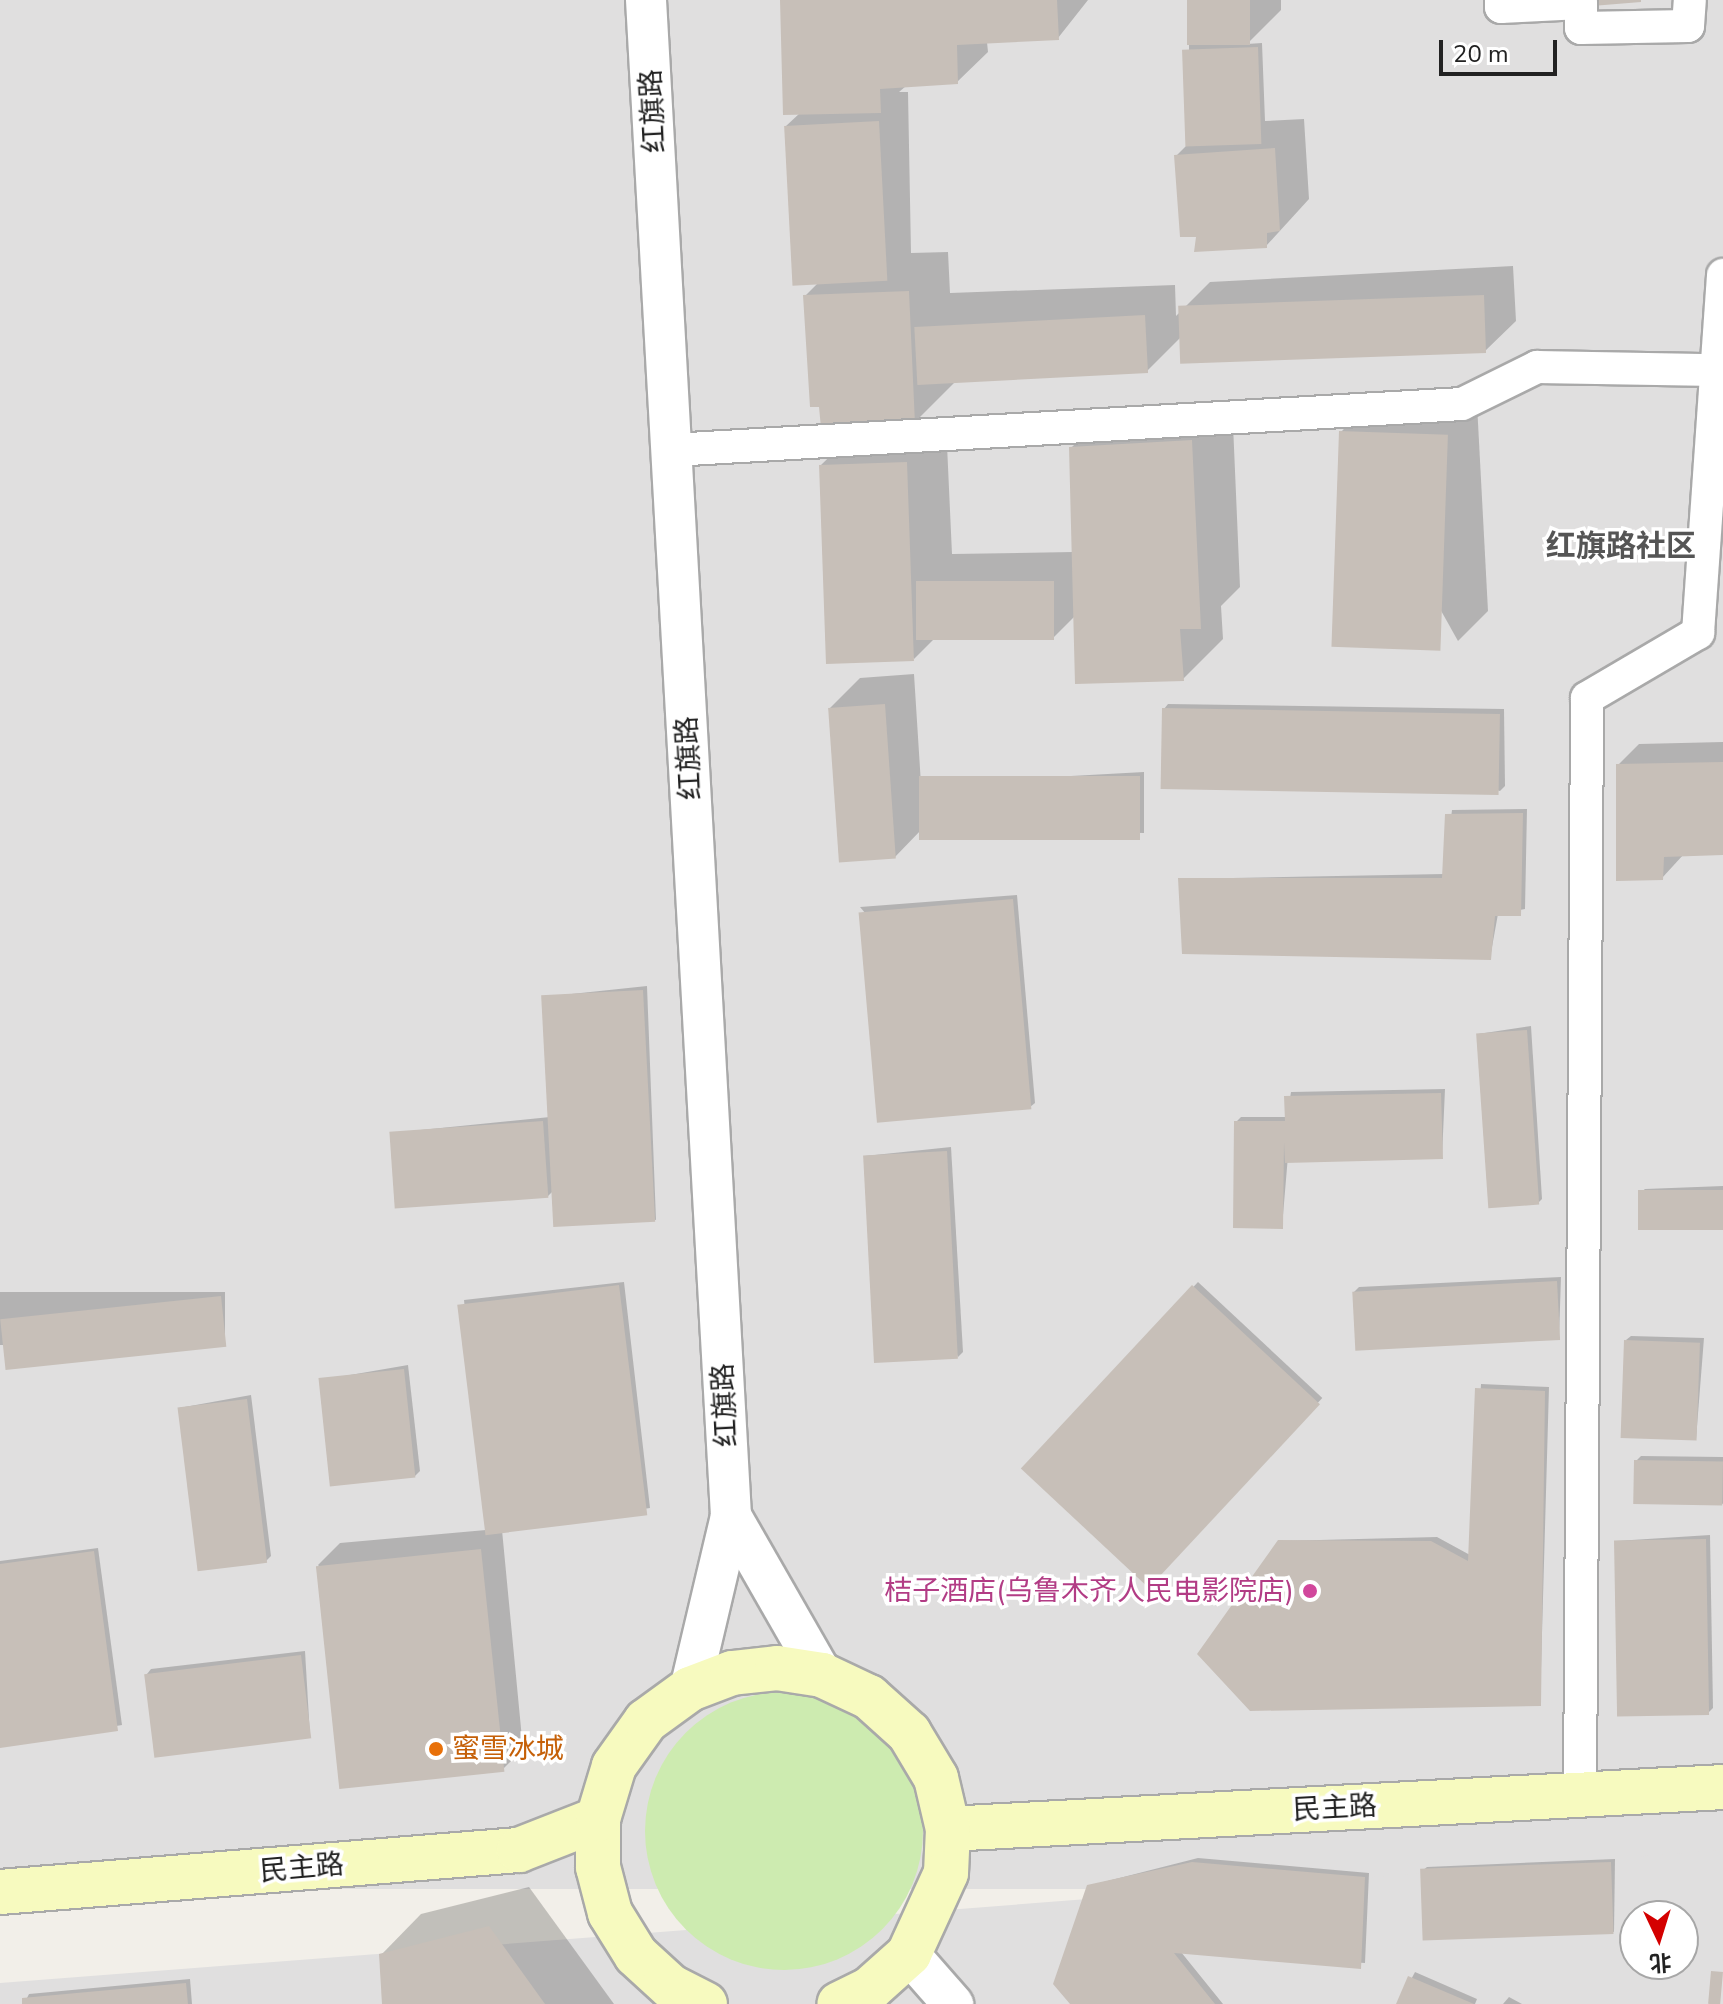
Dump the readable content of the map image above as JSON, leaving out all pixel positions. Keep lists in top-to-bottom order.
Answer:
{
  "streets": {
    "main road": ["民主路"],
    "street": ["红旗路"]
  },
  "districts": ["红旗路社区"],
  "places": ["桔子酒店(乌鲁木齐人民电影院店)", "蜜雪冰城"],
  "scale_bar": "20 m",
  "north": "bottom"
}
